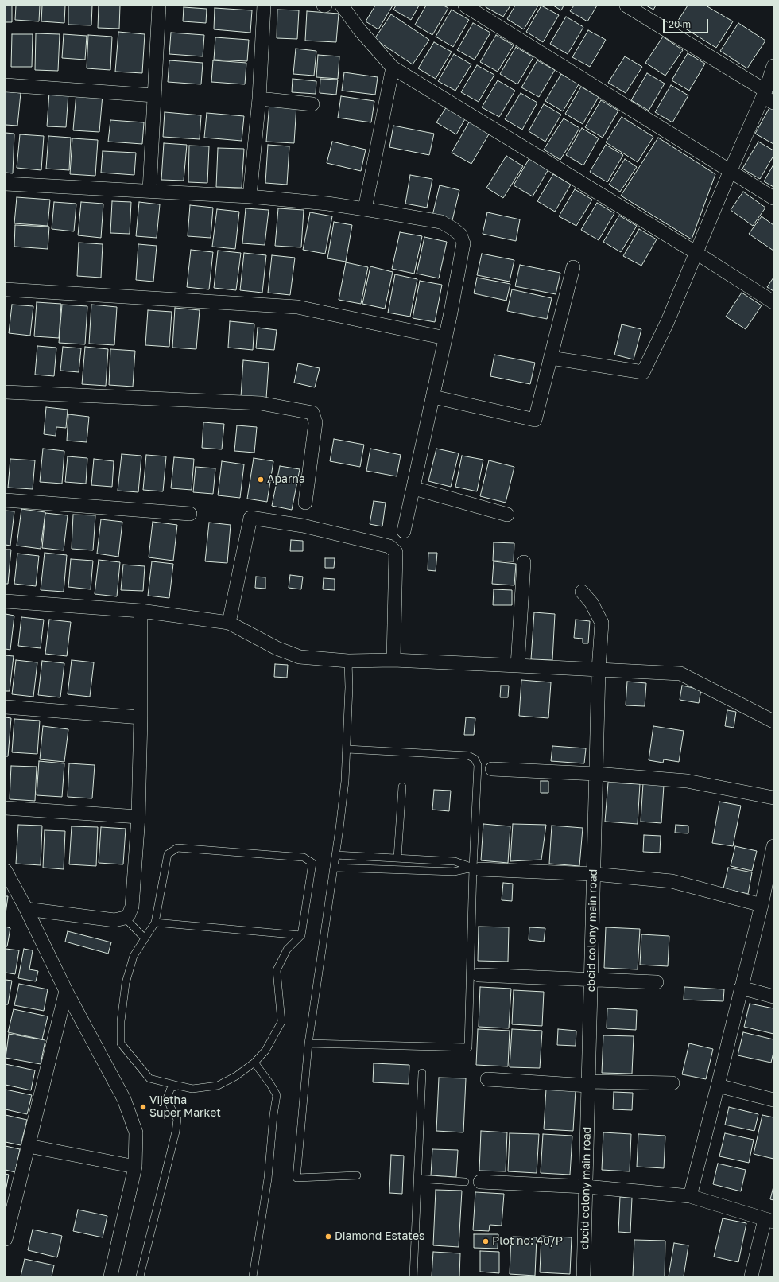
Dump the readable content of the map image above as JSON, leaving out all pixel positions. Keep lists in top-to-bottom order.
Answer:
{
  "streets": {
    "street": ["cbcid colony main road"]
  },
  "places": [
    "Aparna",
    "Vijetha Super Market",
    "Diamond Estates",
    "Plot no: 40/P"
  ],
  "scale_bar": "20 m"
}
